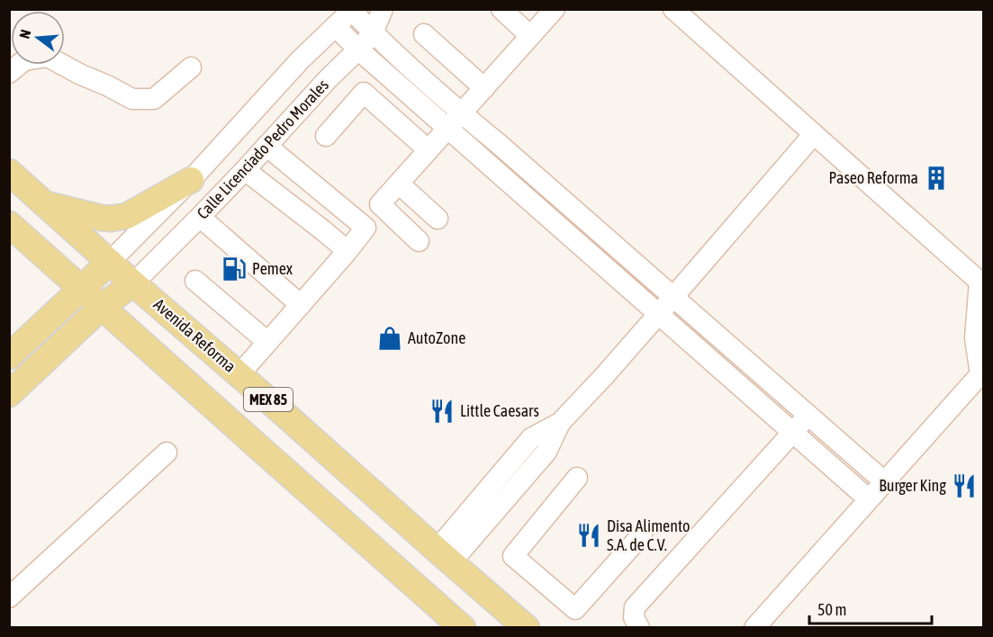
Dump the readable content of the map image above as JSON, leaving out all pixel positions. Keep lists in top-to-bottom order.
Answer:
{
  "streets": {
    "main road": ["Avenida Reforma", "MEX 85"],
    "street": ["Calle Licenciado Pedro Morales"]
  },
  "crossings": [
    ["Calle Licenciado Pedro Morales", "Avenida Reforma"]
  ],
  "places": {
    "building": ["Paseo Reforma"],
    "fuel station": ["Pemex"],
    "shop": ["AutoZone"],
    "restaurant": ["Little Caesars", "Burger King", "Disa Alimento S.A. de C.V."]
  },
  "scale_bar": "50 m",
  "north": "left"
}
